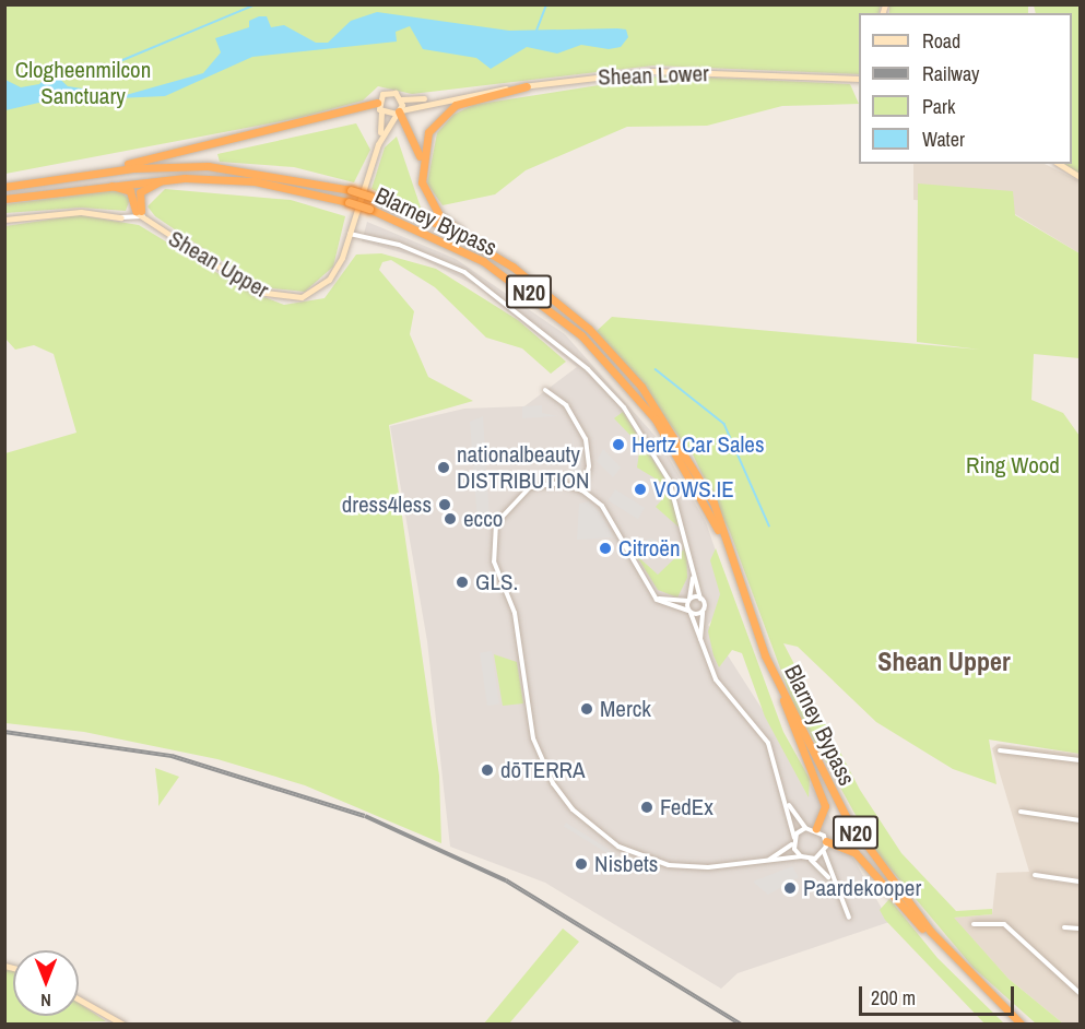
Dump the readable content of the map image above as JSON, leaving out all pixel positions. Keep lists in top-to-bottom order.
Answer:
{
  "streets": {
    "highway": ["Blarney Bypass", "N20"],
    "main road": ["Shean Lower", "Shean Upper"]
  },
  "crossings": [
    ["Shean Lower", "Shean Upper"]
  ],
  "districts": ["Shean Upper"],
  "parks": ["Clogheenmilcon Sanctuary", "Ring Wood"],
  "places": [
    "Hertz Car Sales",
    "nationalbeauty DISTRIBUTION",
    "VOWS.IE",
    "dress4less",
    "ecco",
    "Citroën",
    "GLS.",
    "Merck",
    "dōTERRA",
    "FedEx",
    "Nisbets",
    "Paardekooper"
  ],
  "legend": [
    "Road",
    "Railway",
    "Park",
    "Water"
  ],
  "scale_bar": "200 m",
  "north": "bottom"
}
